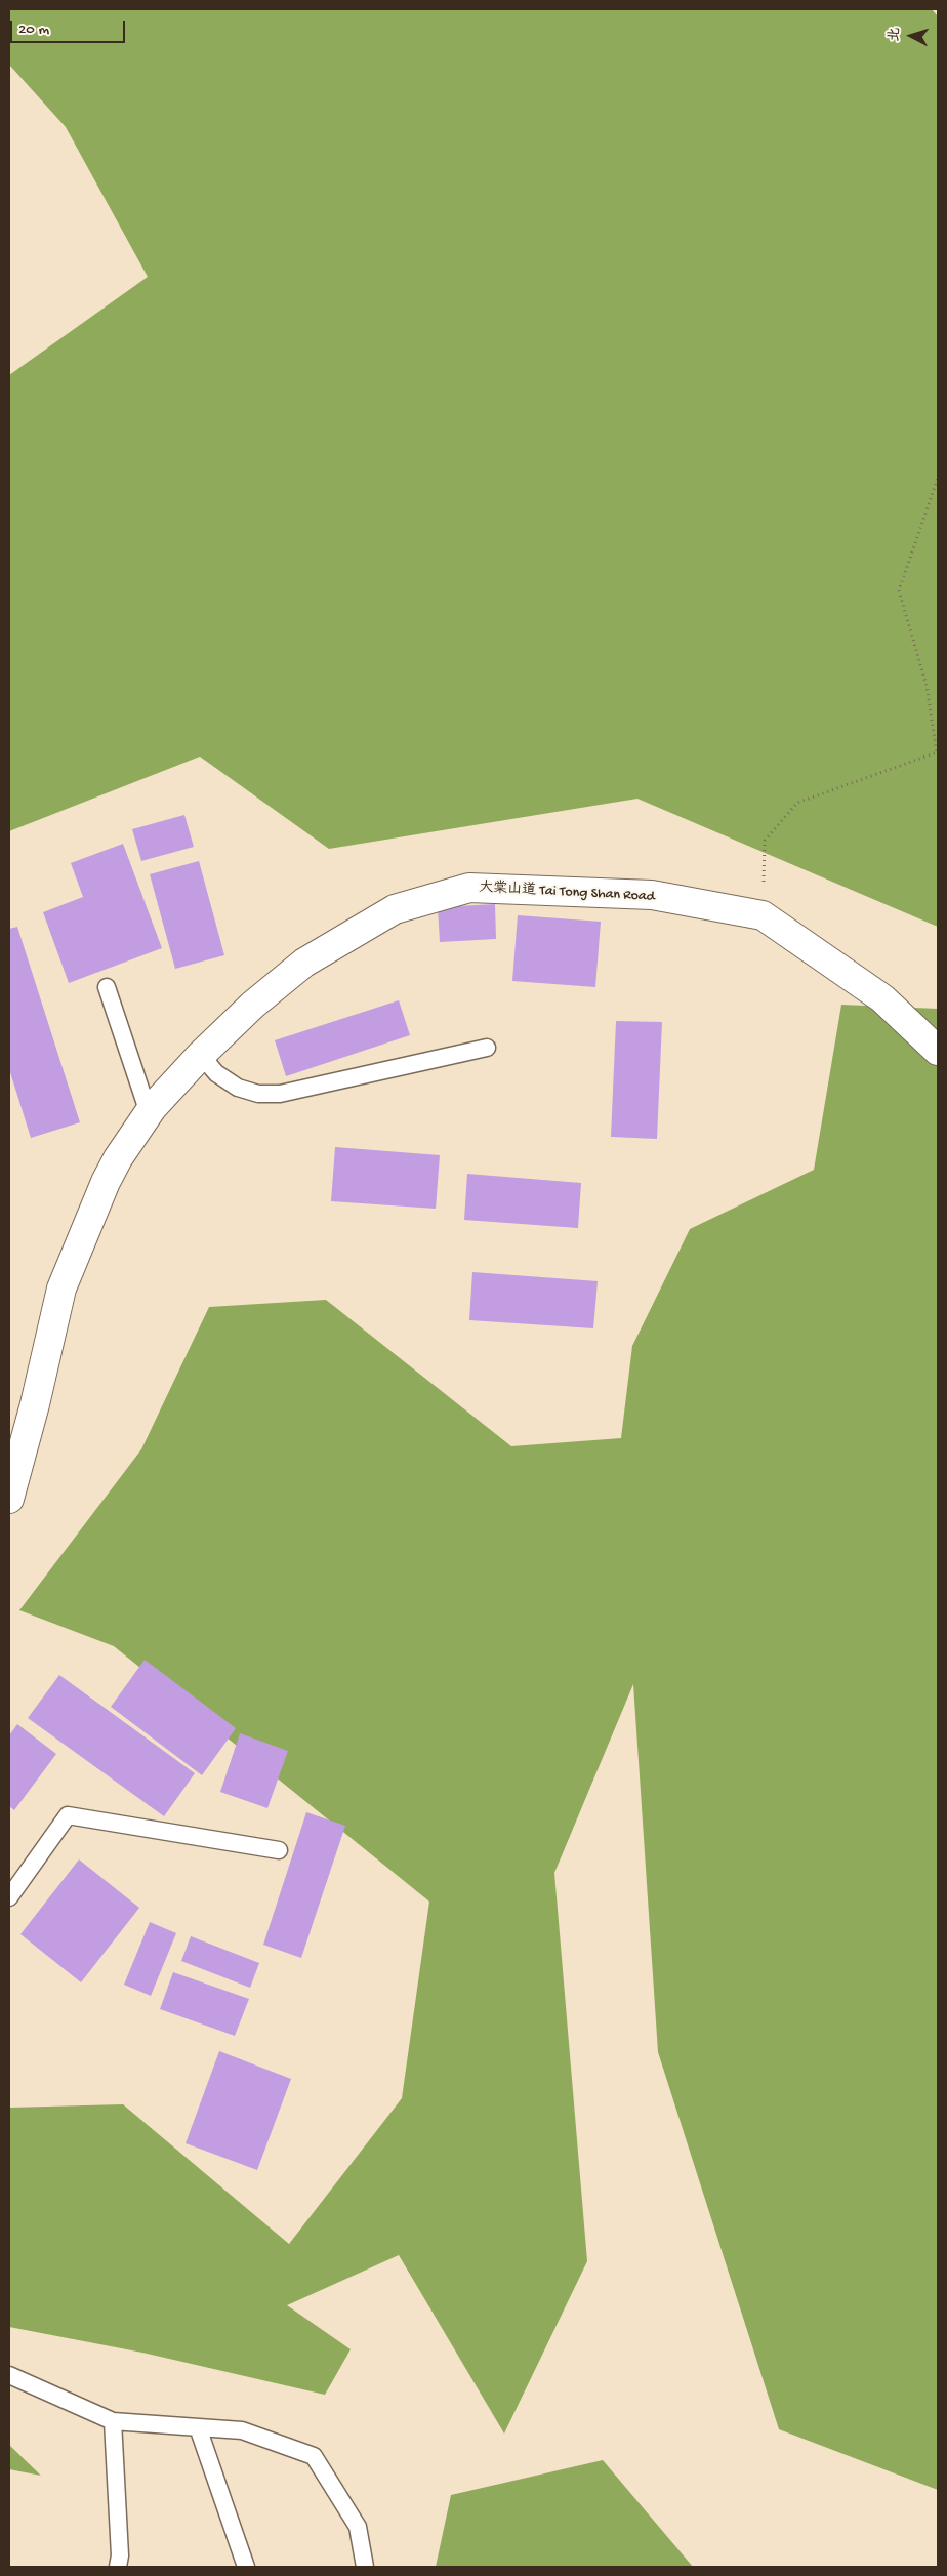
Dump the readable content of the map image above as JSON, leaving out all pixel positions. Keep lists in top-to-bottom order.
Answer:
{
  "streets": {
    "street": ["大棠山道 Tai Tong Shan Road"]
  },
  "scale_bar": "20 m",
  "north": "left"
}
